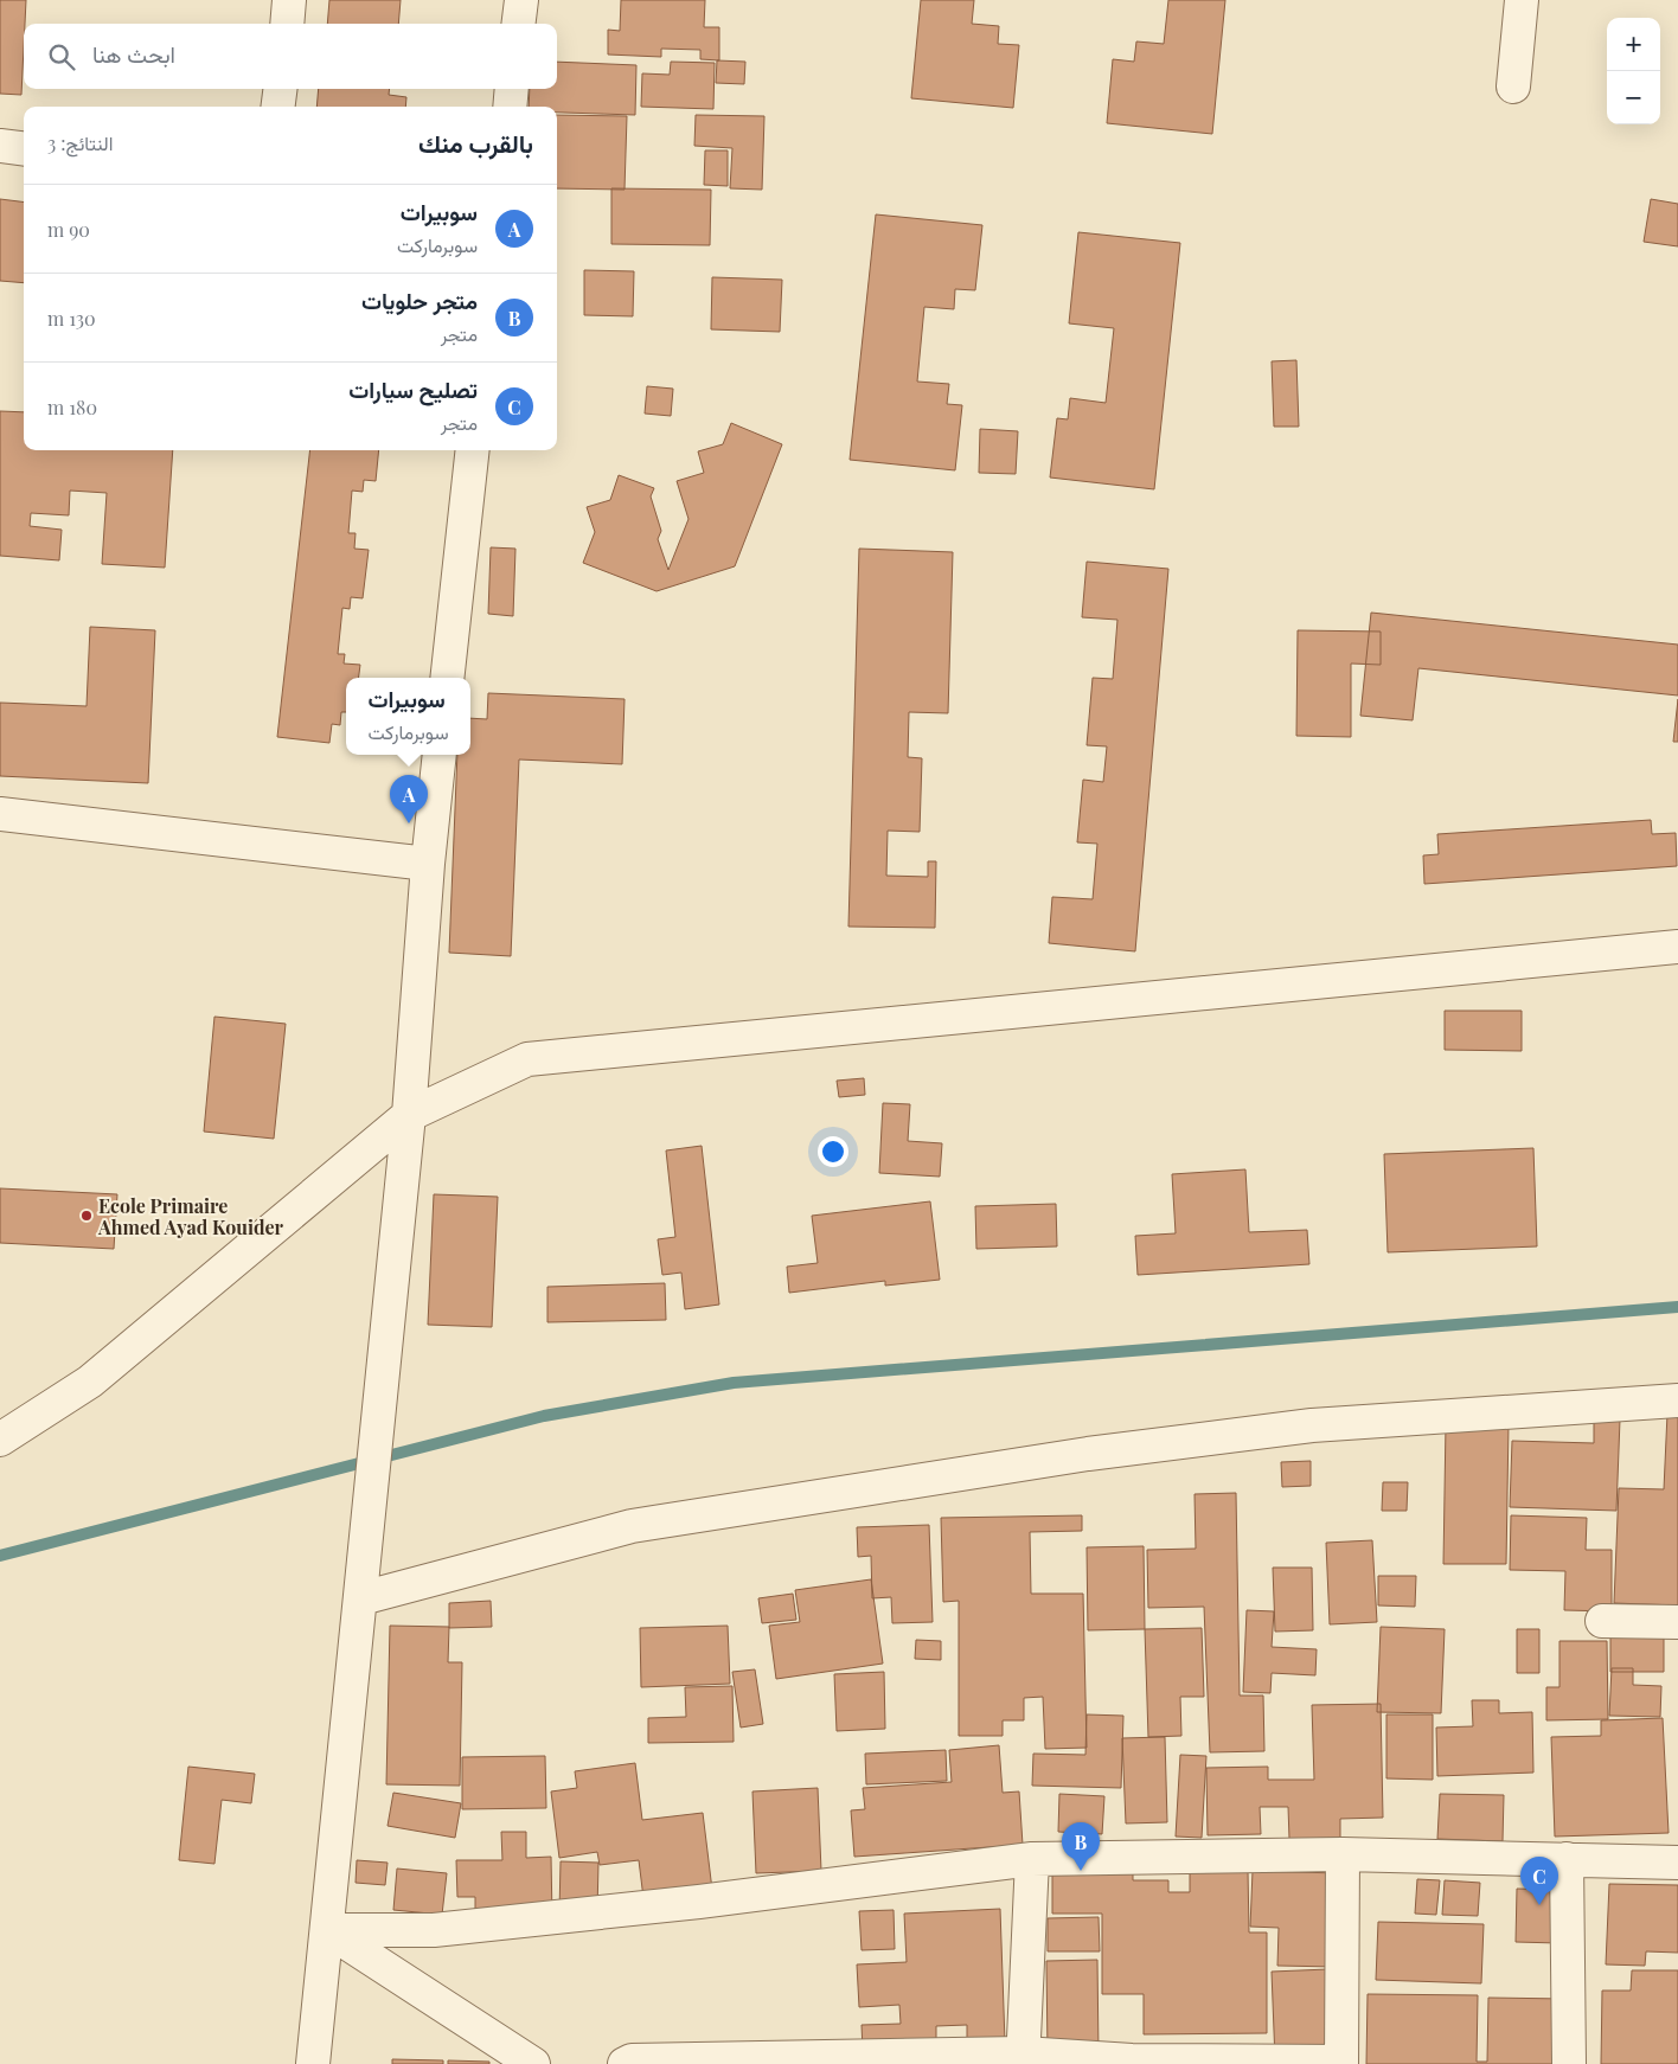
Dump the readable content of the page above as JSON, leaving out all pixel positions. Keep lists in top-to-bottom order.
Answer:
{
  "places": ["Ecole Primaire Ahmed Ayad Kouider"],
  "page": {
    "map_buttons": ["+", "−"],
    "search": "ابحث هنا",
    "heading": ["بالقرب منك", "النتائج: 3"],
    "list": [
      {
        "mark": "A",
        "name": "سوبيرات",
        "note": "سوبرماركت",
        "value": "90 m"
      },
      {
        "mark": "B",
        "name": "متجر حلويات",
        "note": "متجر",
        "value": "130 m"
      },
      {
        "mark": "C",
        "name": "تصليح سيارات",
        "note": "متجر",
        "value": "180 m"
      }
    ],
    "popup": ["سوبيرات", "سوبرماركت"],
    "pins": ["A", "B", "C"]
  }
}
